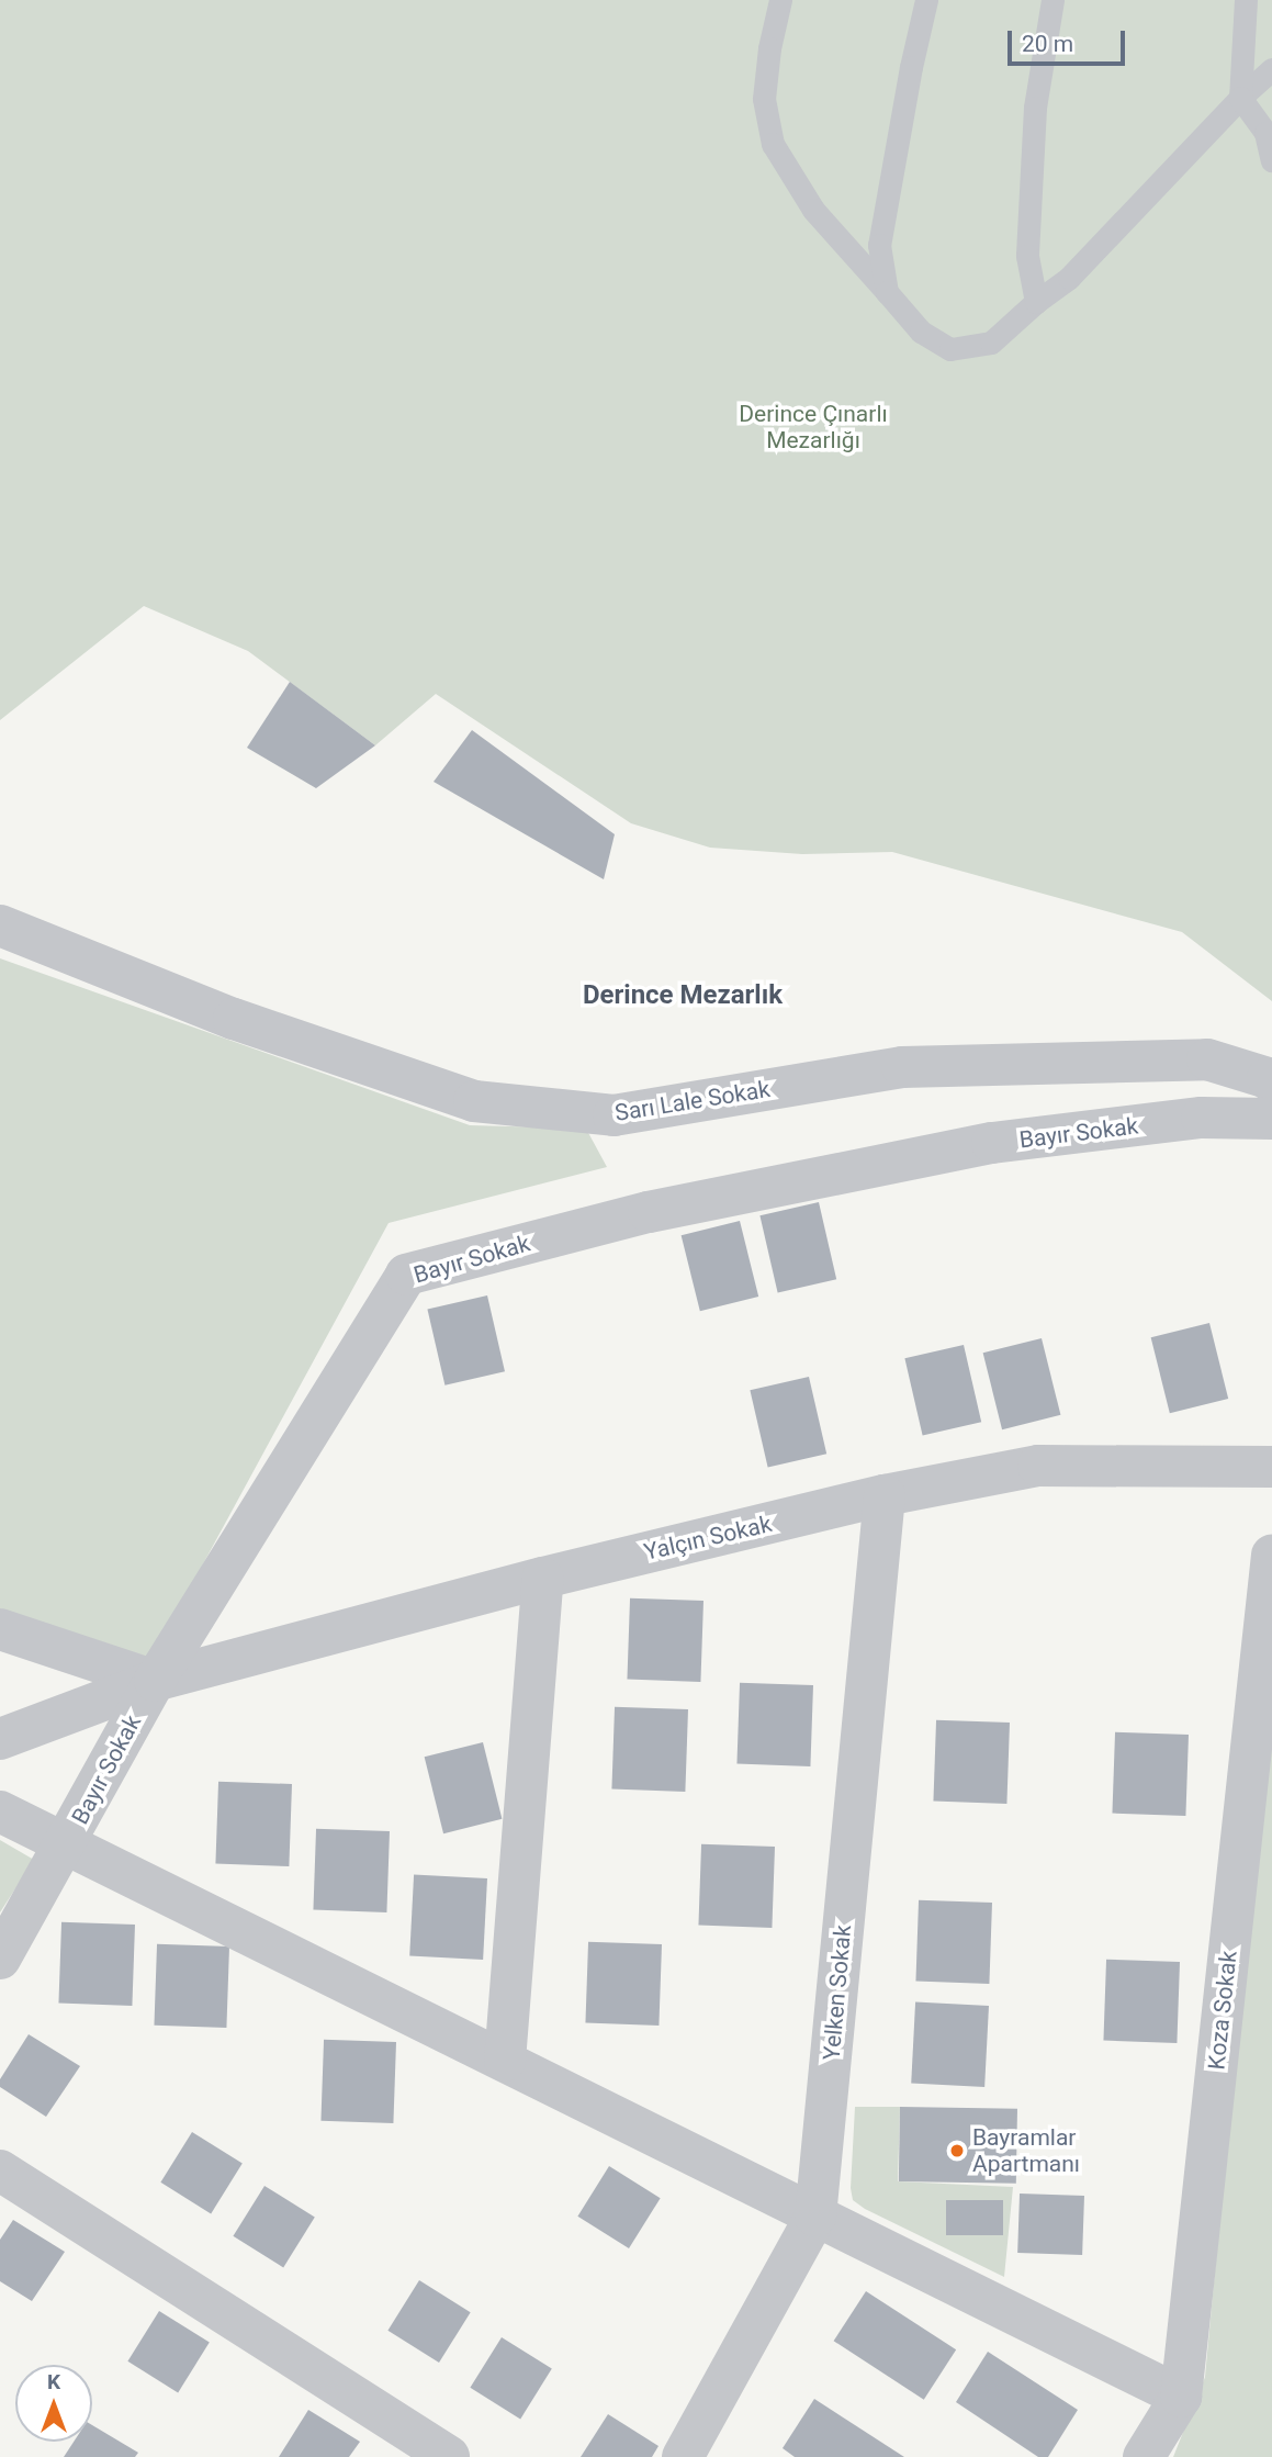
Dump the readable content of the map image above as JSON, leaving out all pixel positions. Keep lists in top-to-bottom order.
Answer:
{
  "streets": {
    "street": [
      "Sarı Lale Sokak",
      "Bayır Sokak",
      "Yalçın Sokak",
      "Yelken Sokak",
      "Koza Sokak"
    ]
  },
  "crossings": [
    ["Bayır Sokak", "Yalçın Sokak"],
    ["Yalçın Sokak", "Yelken Sokak"]
  ],
  "districts": ["Derince Mezarlık"],
  "parks": ["Derince Çınarlı Mezarlığı"],
  "places": ["Bayramlar Apartmanı"],
  "scale_bar": "20 m",
  "north": "top"
}
